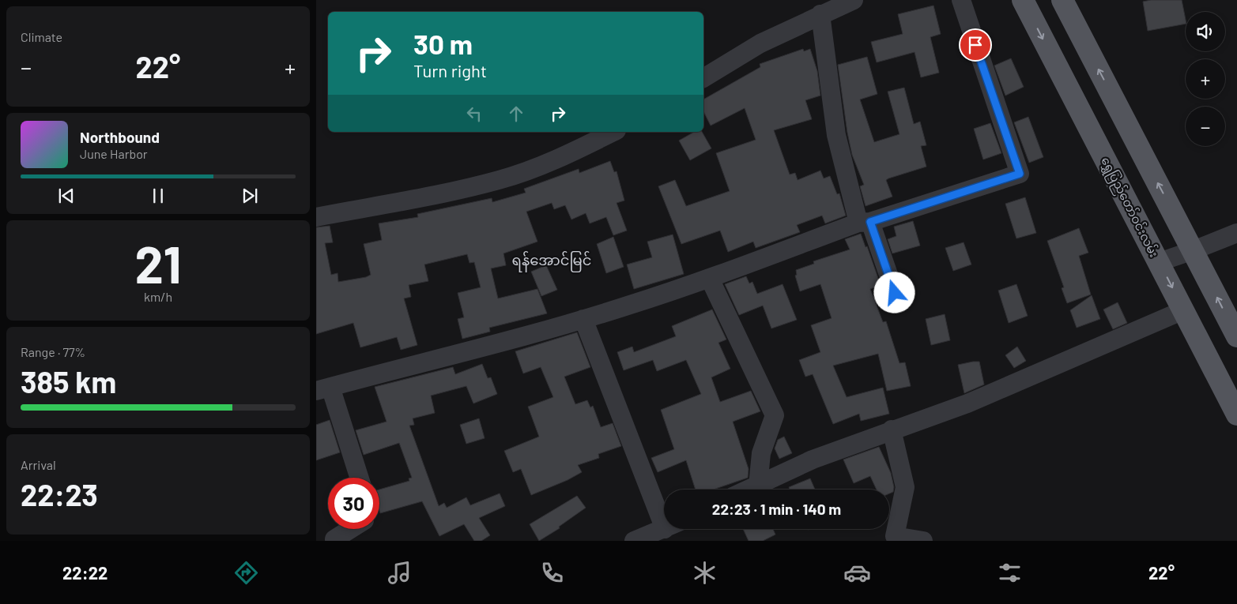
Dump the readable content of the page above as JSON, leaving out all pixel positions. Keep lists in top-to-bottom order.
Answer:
{
  "streets": {
    "main road": ["ရွှေပြည်တော်ဝင်းလမ်း"]
  },
  "districts": ["ရန်အောင်မြင်"],
  "page": {
    "tile": [
      "Climate",
      ["21", "km/h"],
      ["Range · 77%", "385 km"],
      ["Arrival", "22:23"]
    ],
    "map_buttons": ["+", "−"],
    "turn": ["30 m", "Turn right"],
    "heat": ["−", "22°", "+"],
    "song": ["Northbound", "June Harbor"],
    "limit": "30",
    "trip": "22:23 · 1 min · 140 m",
    "tabs": ["22:22", "22°"]
  }
}
